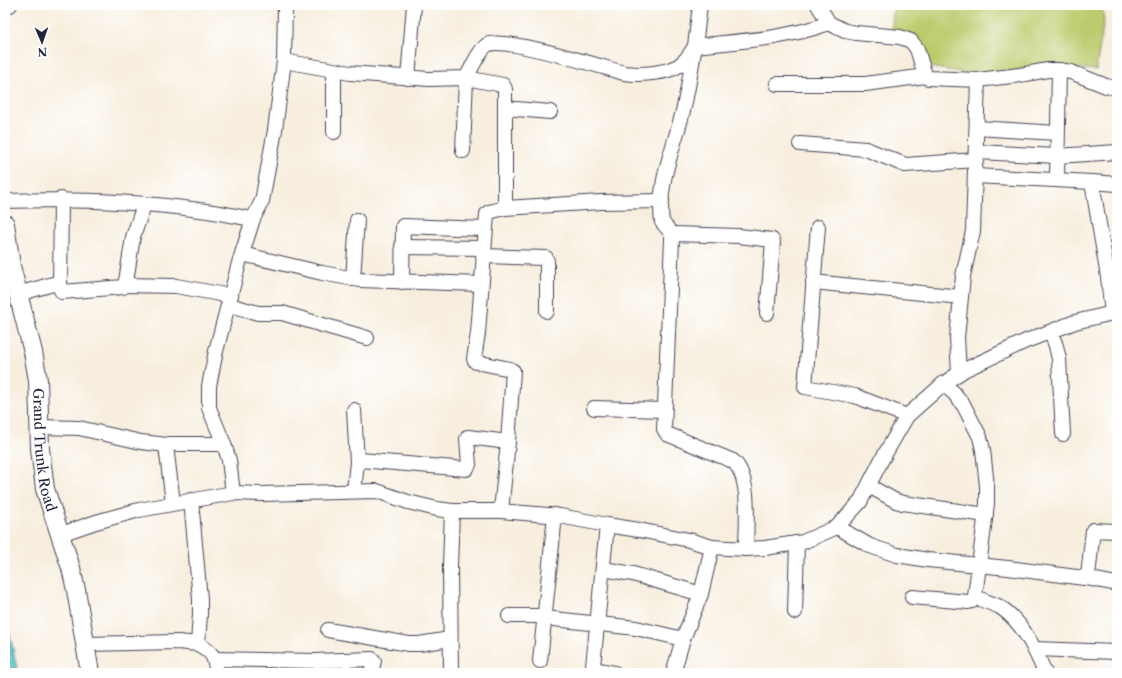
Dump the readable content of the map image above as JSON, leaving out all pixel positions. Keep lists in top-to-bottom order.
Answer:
{
  "streets": {
    "main road": ["Grand Trunk Road"]
  },
  "north": "bottom"
}
